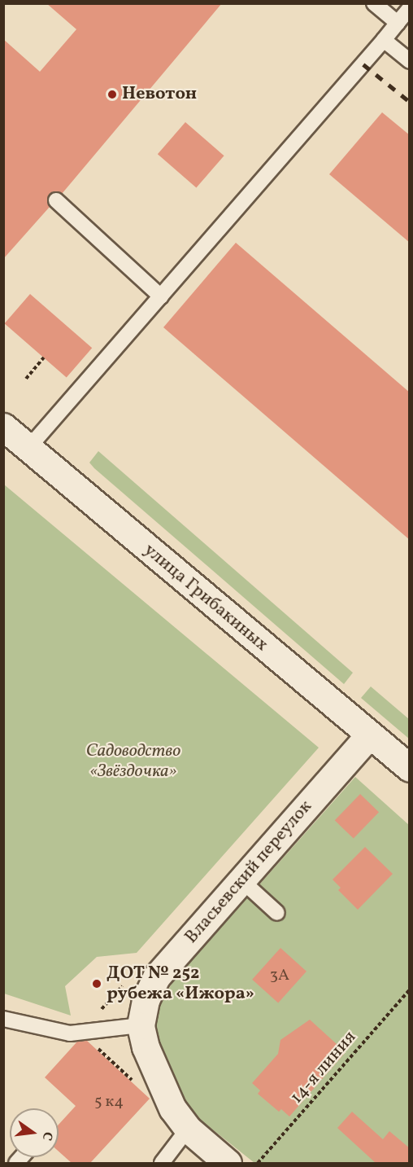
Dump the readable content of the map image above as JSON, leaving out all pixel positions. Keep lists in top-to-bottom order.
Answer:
{
  "streets": {
    "street": ["улица Грибакиных", "Власьевский переулок"],
    "path": ["14-я линия"]
  },
  "crossings": [
    ["улица Грибакиных", "Власьевский переулок"]
  ],
  "parks": ["Садоводство «Звёздочка»"],
  "places": ["Невотон", "ДОТ № 252 рубежа «Ижора»"],
  "house_numbers": ["3А", "5 к4"],
  "north": "right"
}
